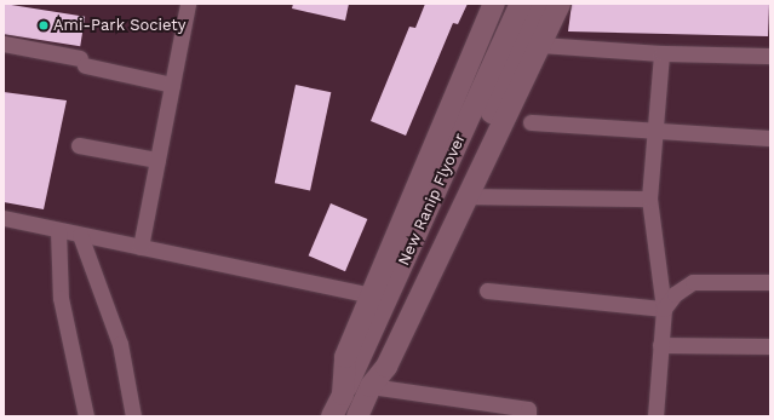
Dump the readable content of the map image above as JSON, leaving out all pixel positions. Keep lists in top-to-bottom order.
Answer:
{
  "streets": {
    "main road": ["New Ranip Flyover"]
  },
  "places": ["Ami-Park Society"]
}
